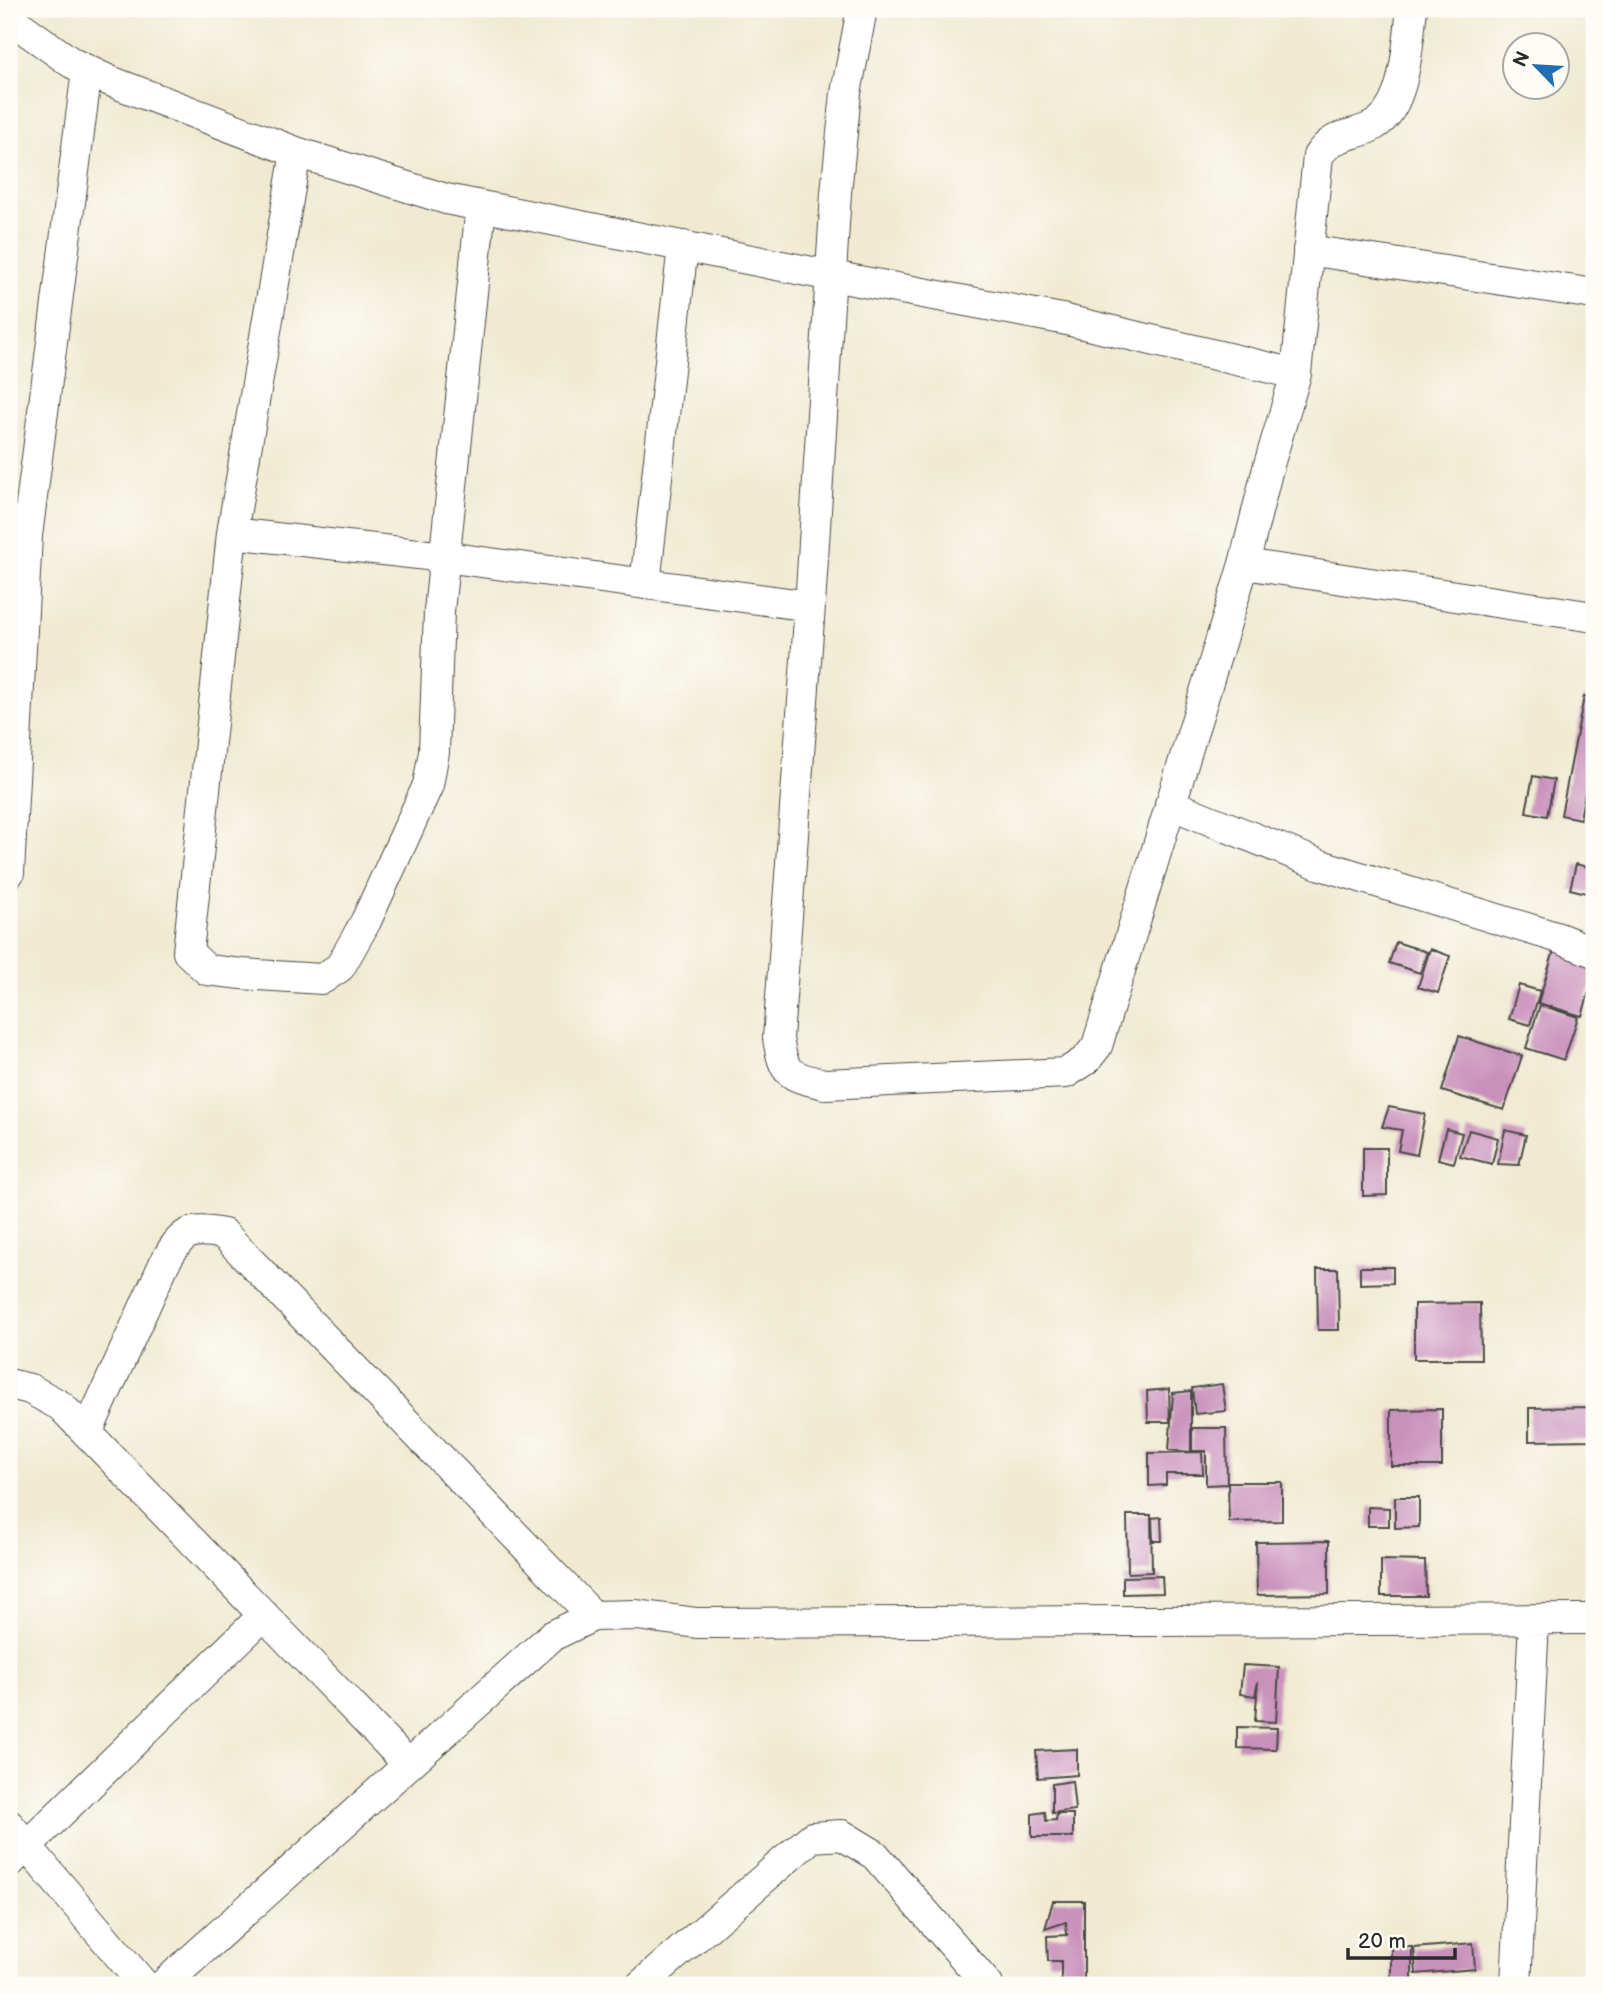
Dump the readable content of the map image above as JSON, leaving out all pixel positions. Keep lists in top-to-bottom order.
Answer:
{
  "scale_bar": "20 m",
  "north": "top left"
}
